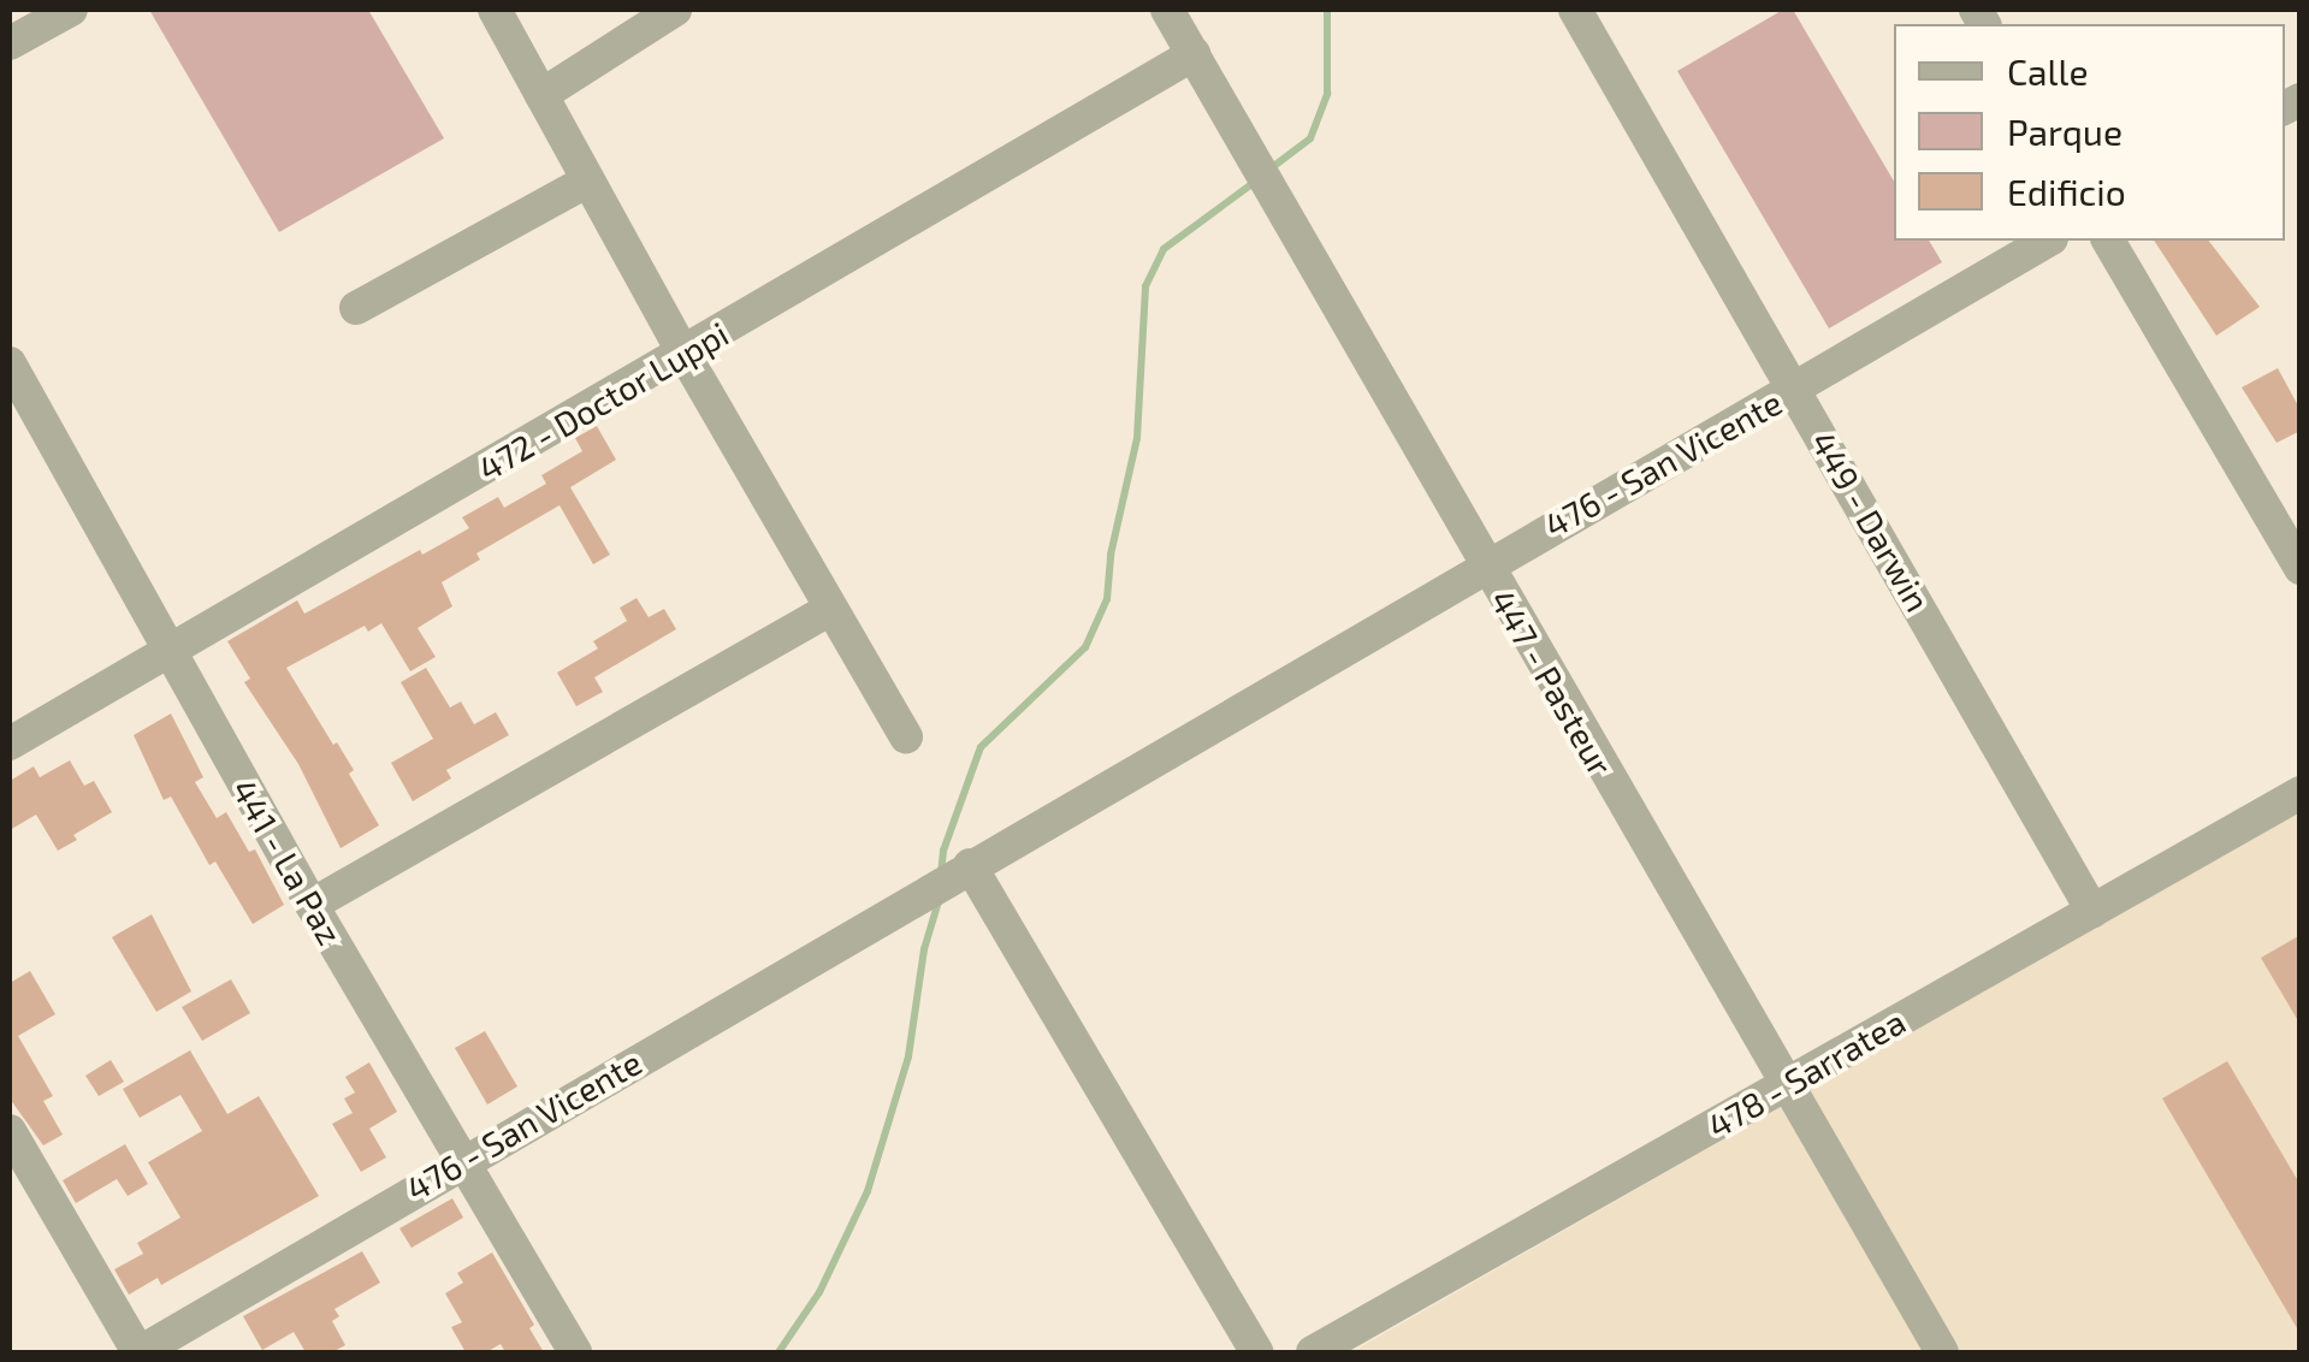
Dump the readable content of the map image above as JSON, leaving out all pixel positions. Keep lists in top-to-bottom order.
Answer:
{
  "streets": {
    "street": [
      "472 - Doctor Luppi",
      "476 - San Vicente",
      "449 - Darwin",
      "447 - Pasteur",
      "441 - La Paz",
      "478 - Sarratea"
    ]
  },
  "crossings": [
    ["472 - Doctor Luppi", "447 - Pasteur"],
    ["472 - Doctor Luppi", "441 - La Paz"],
    ["476 - San Vicente", "449 - Darwin"],
    ["476 - San Vicente", "447 - Pasteur"],
    ["476 - San Vicente", "441 - La Paz"],
    ["449 - Darwin", "478 - Sarratea"],
    ["447 - Pasteur", "478 - Sarratea"]
  ],
  "legend": ["Calle", "Parque", "Edificio"]
}
